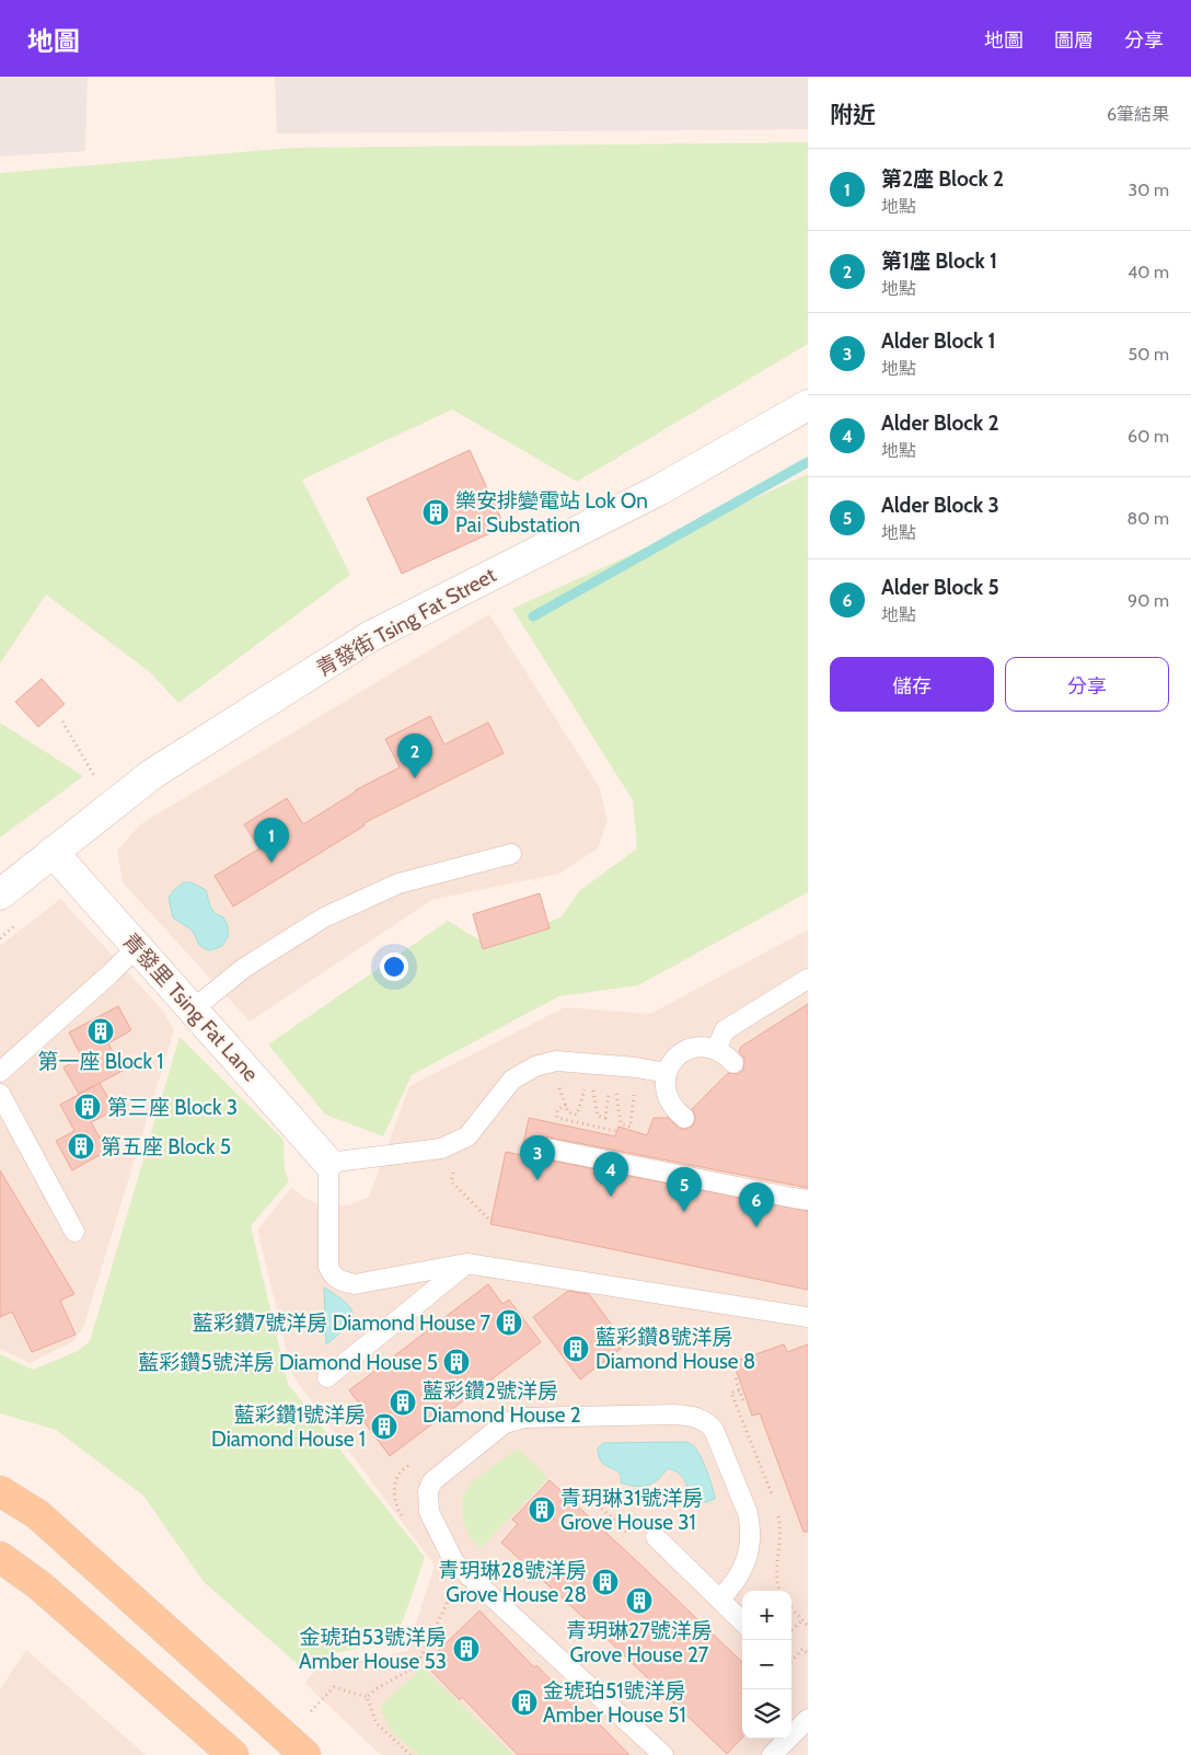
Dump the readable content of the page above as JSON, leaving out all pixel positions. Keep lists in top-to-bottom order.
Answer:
{
  "streets": {
    "street": ["青發街 Tsing Fat Street", "青發里 Tsing Fat Lane"]
  },
  "crossings": [
    ["青發街 Tsing Fat Street", "青發里 Tsing Fat Lane"]
  ],
  "places": {
    "building": [
      "樂安排變電站 Lok On Pai Substation",
      "第一座 Block 1",
      "第三座 Block 3",
      "第五座 Block 5",
      "藍彩鑽7號洋房 Diamond House 7",
      "藍彩鑽8號洋房 Diamond House 8",
      "藍彩鑽5號洋房 Diamond House 5",
      "藍彩鑽2號洋房 Diamond House 2",
      "藍彩鑽1號洋房 Diamond House 1",
      "青玥琳31號洋房 Grove House 31",
      "青玥琳28號洋房 Grove House 28",
      "青玥琳27號洋房 Grove House 27",
      "金琥珀53號洋房 Amber House 53",
      "金琥珀51號洋房 Amber House 51"
    ]
  },
  "page": {
    "header": "地圖",
    "nav": ["地圖", "圖層", "分享"],
    "heading": ["附近", "6筆結果"],
    "list": [
      {
        "mark": "1",
        "name": "第2座 Block 2",
        "note": "地點",
        "value": "30 m"
      },
      {
        "mark": "2",
        "name": "第1座 Block 1",
        "note": "地點",
        "value": "40 m"
      },
      {
        "mark": "3",
        "name": "Alder Block 1",
        "note": "地點",
        "value": "50 m"
      },
      {
        "mark": "4",
        "name": "Alder Block 2",
        "note": "地點",
        "value": "60 m"
      },
      {
        "mark": "5",
        "name": "Alder Block 3",
        "note": "地點",
        "value": "80 m"
      },
      {
        "mark": "6",
        "name": "Alder Block 5",
        "note": "地點",
        "value": "90 m"
      }
    ],
    "buttons": ["儲存", "分享"],
    "pins": [
      "2",
      "1",
      "3",
      "4",
      "5",
      "6"
    ],
    "map_buttons": ["+", "−"]
  }
}
